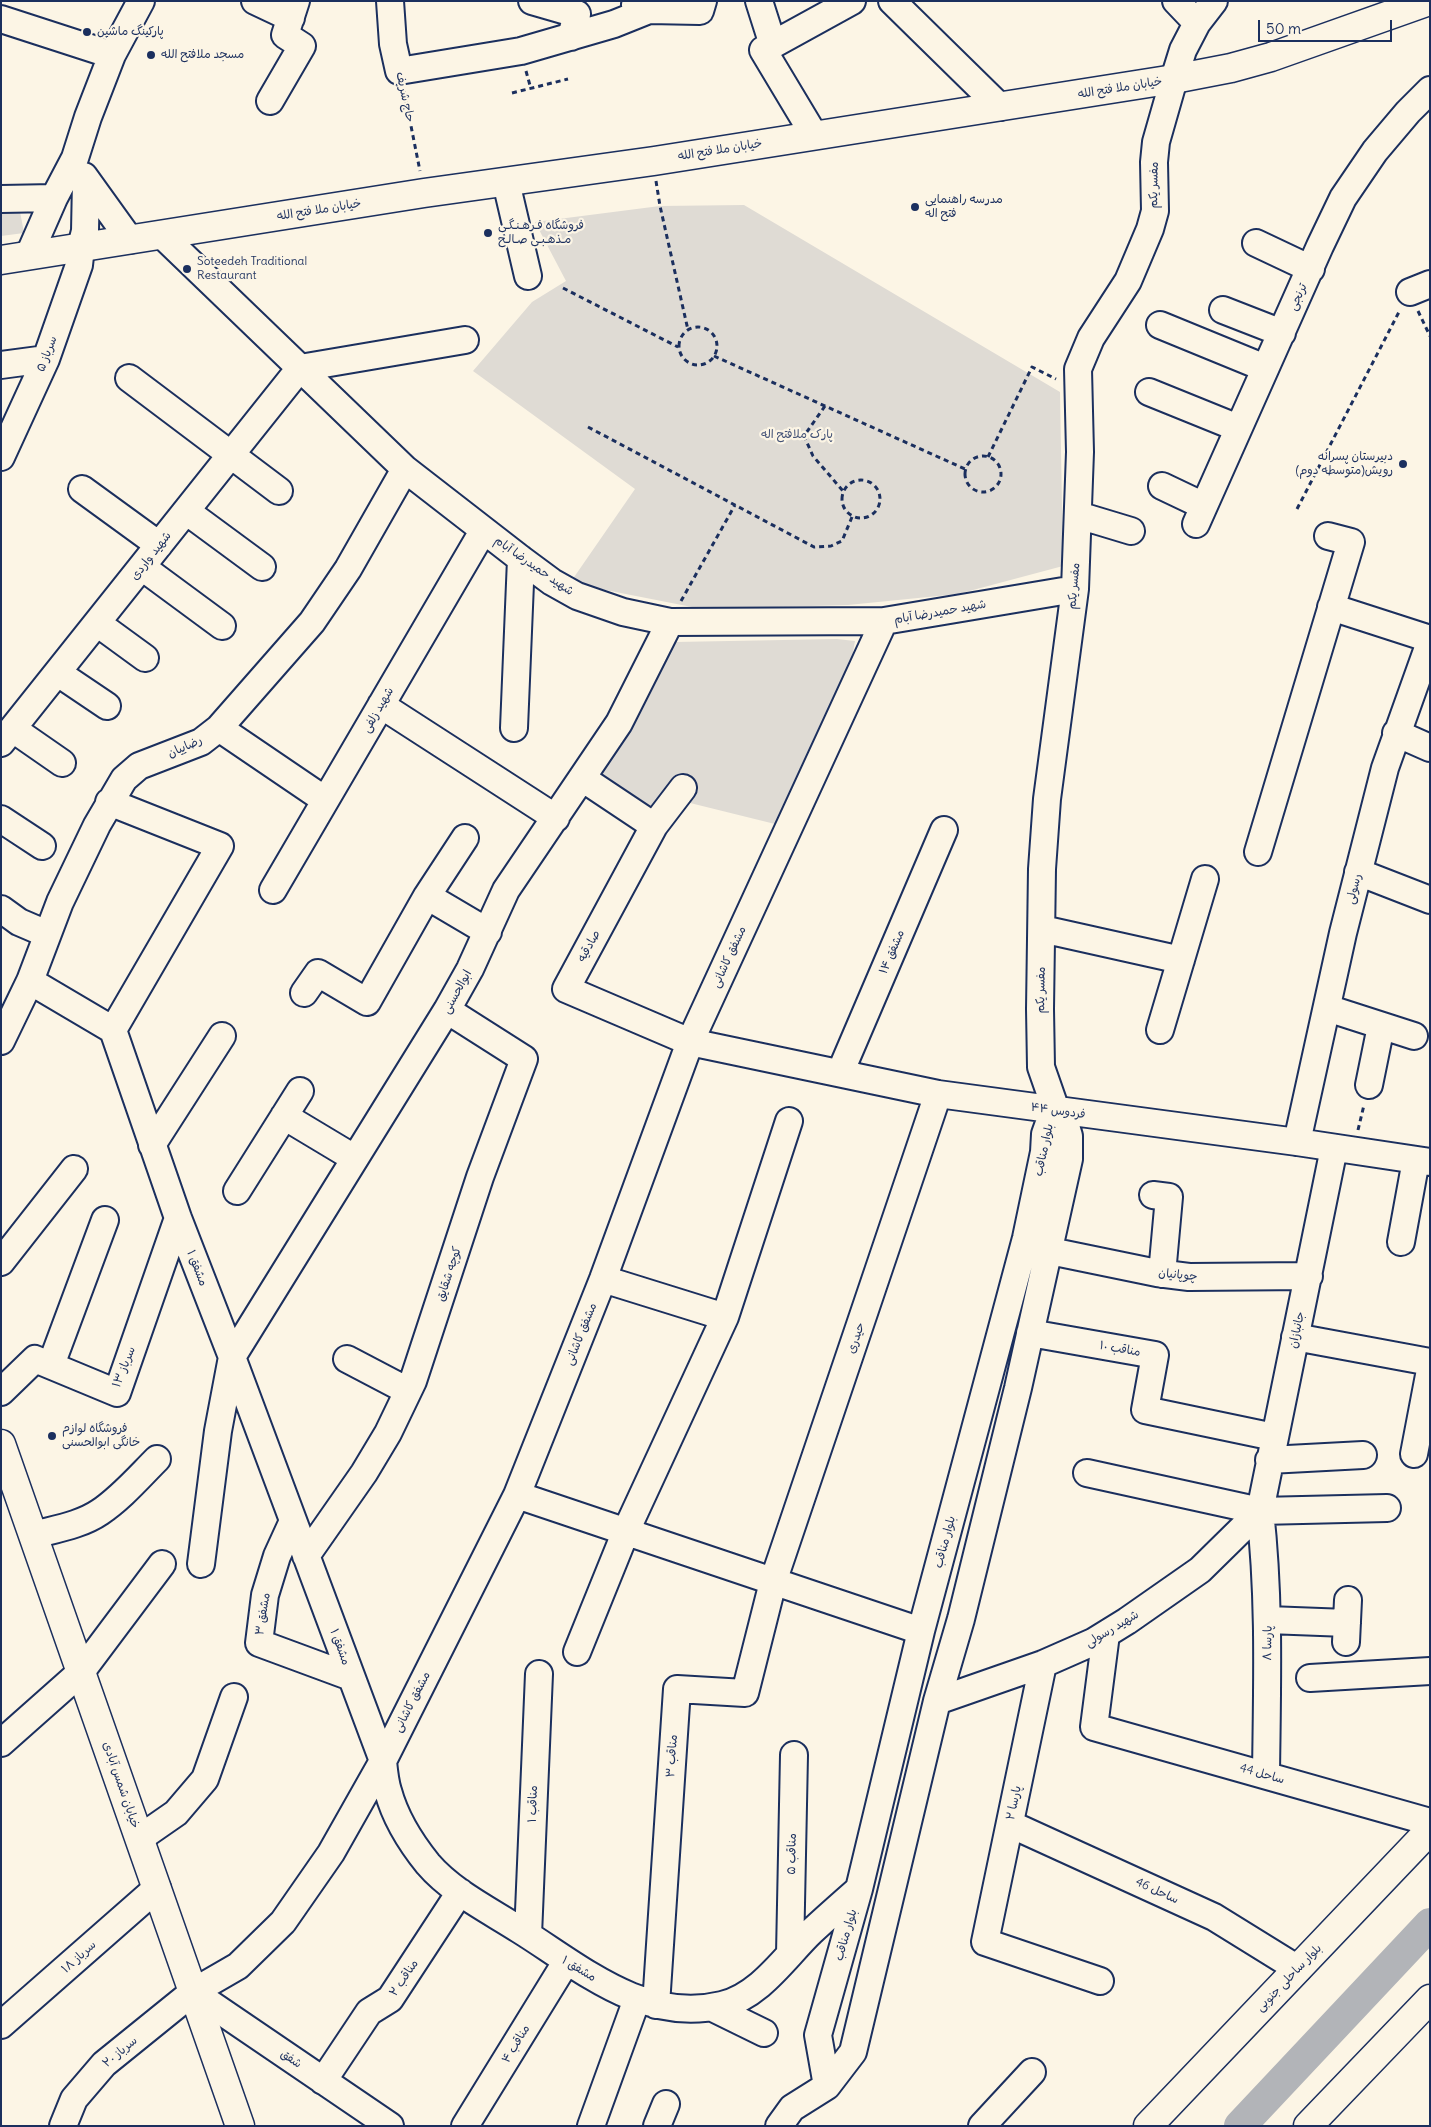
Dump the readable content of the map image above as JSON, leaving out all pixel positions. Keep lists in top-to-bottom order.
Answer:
{
  "streets": {
    "main road": ["خیابان ملا فتح الله", "خیابان شمس آبادی", "بلوار ساحلی جنوبی"],
    "street": [
      "حاج شریف",
      "مفسر یکم",
      "ترنجی",
      "سرباز ۵",
      "شهید واردی",
      "شهید حمیدرضا آبام",
      "شهید زلفی",
      "رضاییان",
      "رسولی",
      "صادقیه",
      "مشفق ۱۴",
      "مشفق کاشانی",
      "ابوالحسنی",
      "فردوس ۴۴",
      "بلوار مناقب",
      "مشفق ۱",
      "کوچه شقایق",
      "چوپانیان",
      "جانبازان",
      "حیدری",
      "مناقب ۱۰",
      "سرباز ۱۳",
      "مشفق ۳",
      "شهید رسولی",
      "پارسا ۸",
      "مناقب ۳",
      "ساحل 44",
      "پارسا ۲",
      "مناقب ۱",
      "مناقب ۵",
      "ساحل 46",
      "سرباز ۱۸",
      "مناقب ۲",
      "مناقب ۴",
      "سرباز ۲۰",
      "شفق"
    ]
  },
  "crossings": [
    ["خیابان ملا فتح الله", "حاج شریف"],
    ["خیابان ملا فتح الله", "مفسر یکم"],
    ["خیابان ملا فتح الله", "سرباز ۵"],
    ["خیابان ملا فتح الله", "شهید حمیدرضا آبام"],
    ["مفسر یکم", "شهید حمیدرضا آبام"],
    ["مفسر یکم", "فردوس ۴۴"],
    ["مفسر یکم", "بلوار مناقب"],
    ["شهید واردی", "شهید حمیدرضا آبام"],
    ["شهید حمیدرضا آبام", "شهید زلفی"],
    ["شهید حمیدرضا آبام", "رضاییان"],
    ["شهید حمیدرضا آبام", "مشفق کاشانی"],
    ["شهید حمیدرضا آبام", "ابوالحسنی"],
    ["رسولی", "فردوس ۴۴"],
    ["صادقیه", "مشفق کاشانی"],
    ["صادقیه", "فردوس ۴۴"],
    ["مشفق ۱۴", "فردوس ۴۴"],
    ["مشفق کاشانی", "فردوس ۴۴"],
    ["مشفق کاشانی", "مشفق ۱"],
    ["مشفق کاشانی", "خیابان شمس آبادی"],
    ["مشفق کاشانی", "سرباز ۲۰"],
    ["مشفق کاشانی", "شفق"],
    ["ابوالحسنی", "مشفق ۱"],
    ["ابوالحسنی", "کوچه شقایق"],
    ["فردوس ۴۴", "بلوار مناقب"],
    ["فردوس ۴۴", "جانبازان"],
    ["فردوس ۴۴", "حیدری"],
    ["بلوار مناقب", "مشفق ۱"],
    ["بلوار مناقب", "چوپانیان"],
    ["بلوار مناقب", "مناقب ۱۰"],
    ["بلوار مناقب", "شهید رسولی"],
    ["مشفق ۱", "کوچه شقایق"],
    ["مشفق ۱", "سرباز ۱۳"],
    ["مشفق ۱", "مشفق ۳"],
    ["مشفق ۱", "مناقب ۳"],
    ["مشفق ۱", "مناقب ۱"],
    ["مشفق ۱", "مناقب ۵"],
    ["مشفق ۱", "مناقب ۲"],
    ["مشفق ۱", "مناقب ۴"],
    ["چوپانیان", "جانبازان"],
    ["جانبازان", "مناقب ۱۰"],
    ["جانبازان", "شهید رسولی"],
    ["جانبازان", "پارسا ۸"],
    ["حیدری", "مناقب ۳"],
    ["شهید رسولی", "پارسا ۸"],
    ["شهید رسولی", "ساحل 44"],
    ["شهید رسولی", "پارسا ۲"],
    ["پارسا ۸", "ساحل 44"],
    ["خیابان شمس آبادی", "سرباز ۱۸"],
    ["خیابان شمس آبادی", "سرباز ۲۰"],
    ["خیابان شمس آبادی", "شفق"],
    ["پارسا ۲", "ساحل 46"],
    ["ساحل 46", "بلوار ساحلی جنوبی"],
    ["مناقب ۲", "شفق"],
    ["سرباز ۲۰", "شفق"]
  ],
  "parks": ["پارک ملافتح اله"],
  "places": [
    "پارکینگ ماشین",
    "مسجد ملافتح الله",
    "مدرسه راهنمایی فتح اله",
    "فروشگاه فـرهـنـگـی مـذهـبـی صـالـح",
    "Soteedeh Traditional Restaurant",
    "دبیرستان پسرانه رویش(متوسطه دوم)",
    "فروشگاه لوازم خانگی ابوالحسنی"
  ],
  "scale_bar": "50 m"
}
